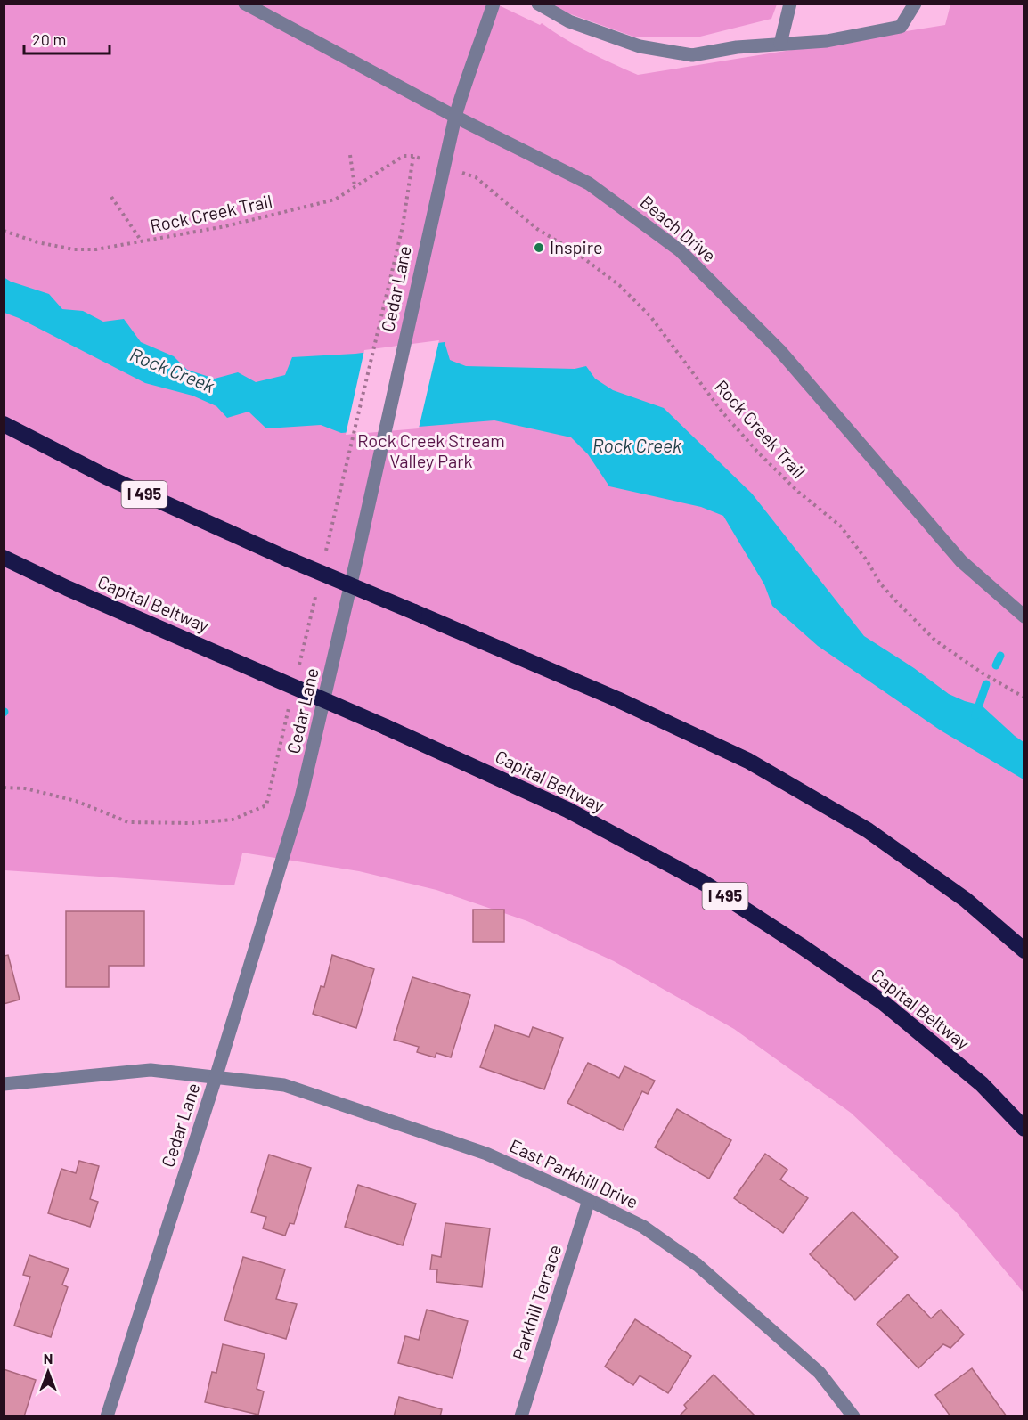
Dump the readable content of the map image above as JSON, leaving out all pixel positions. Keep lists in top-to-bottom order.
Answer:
{
  "streets": {
    "highway": ["I 495", "Capital Beltway"],
    "street": [
      "Beach Drive",
      "Cedar Lane",
      "East Parkhill Drive",
      "Parkhill Terrace"
    ],
    "path": ["Rock Creek Trail"]
  },
  "crossings": [
    ["Beach Drive", "Cedar Lane"],
    ["Cedar Lane", "East Parkhill Drive"],
    ["East Parkhill Drive", "Parkhill Terrace"]
  ],
  "water": ["Rock Creek"],
  "parks": ["Rock Creek Stream Valley Park"],
  "places": ["Inspire"],
  "scale_bar": "20 m",
  "north": "top"
}
